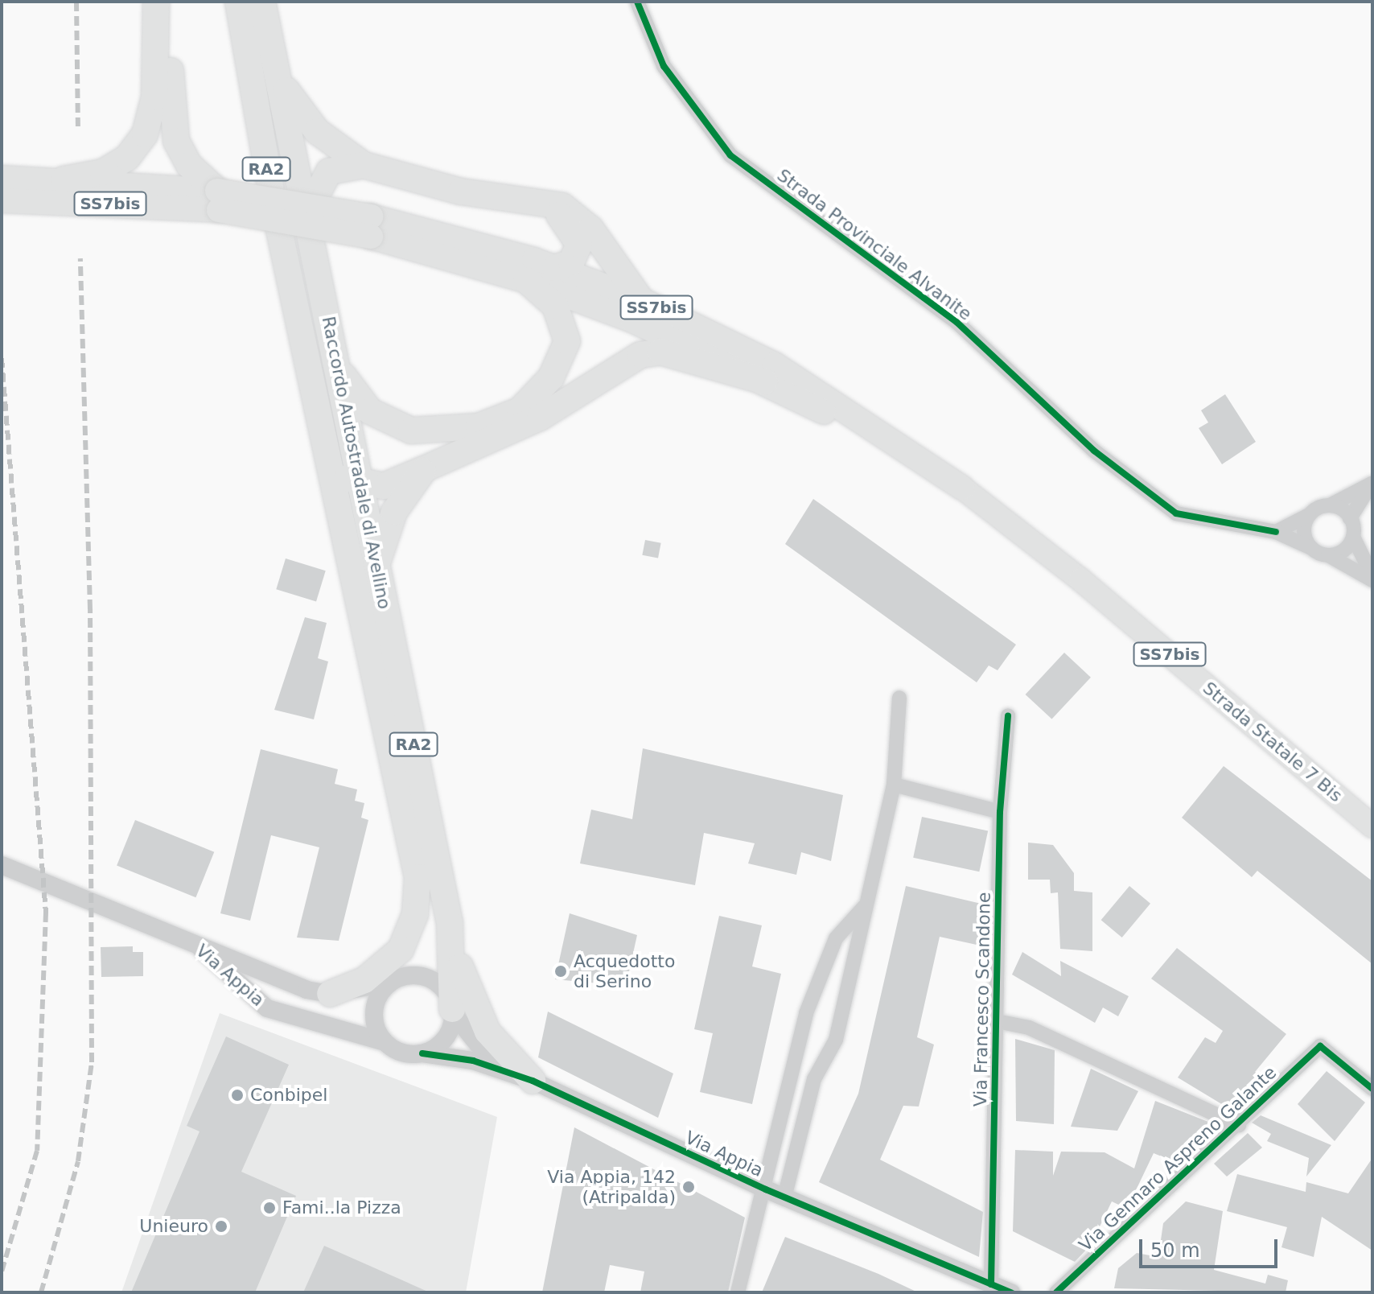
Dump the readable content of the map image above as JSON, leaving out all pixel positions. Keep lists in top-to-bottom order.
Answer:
{
  "streets": {
    "highway": ["RA2", "SS7bis", "Raccordo Autostradale di Avellino"],
    "main road": ["Strada Statale 7 Bis"],
    "street": [
      "Strada Provinciale Alvanite",
      "Via Appia",
      "Via Francesco Scandone",
      "Via Gennaro Aspreno Galante"
    ]
  },
  "crossings": [
    ["SS7bis", "Strada Statale 7 Bis"],
    ["Via Appia", "Via Francesco Scandone"]
  ],
  "places": [
    "Acquedotto di Serino",
    "Conbipel",
    "Via Appia, 142 (Atripalda)",
    "Fami..la Pizza",
    "Unieuro"
  ],
  "scale_bar": "50 m"
}
